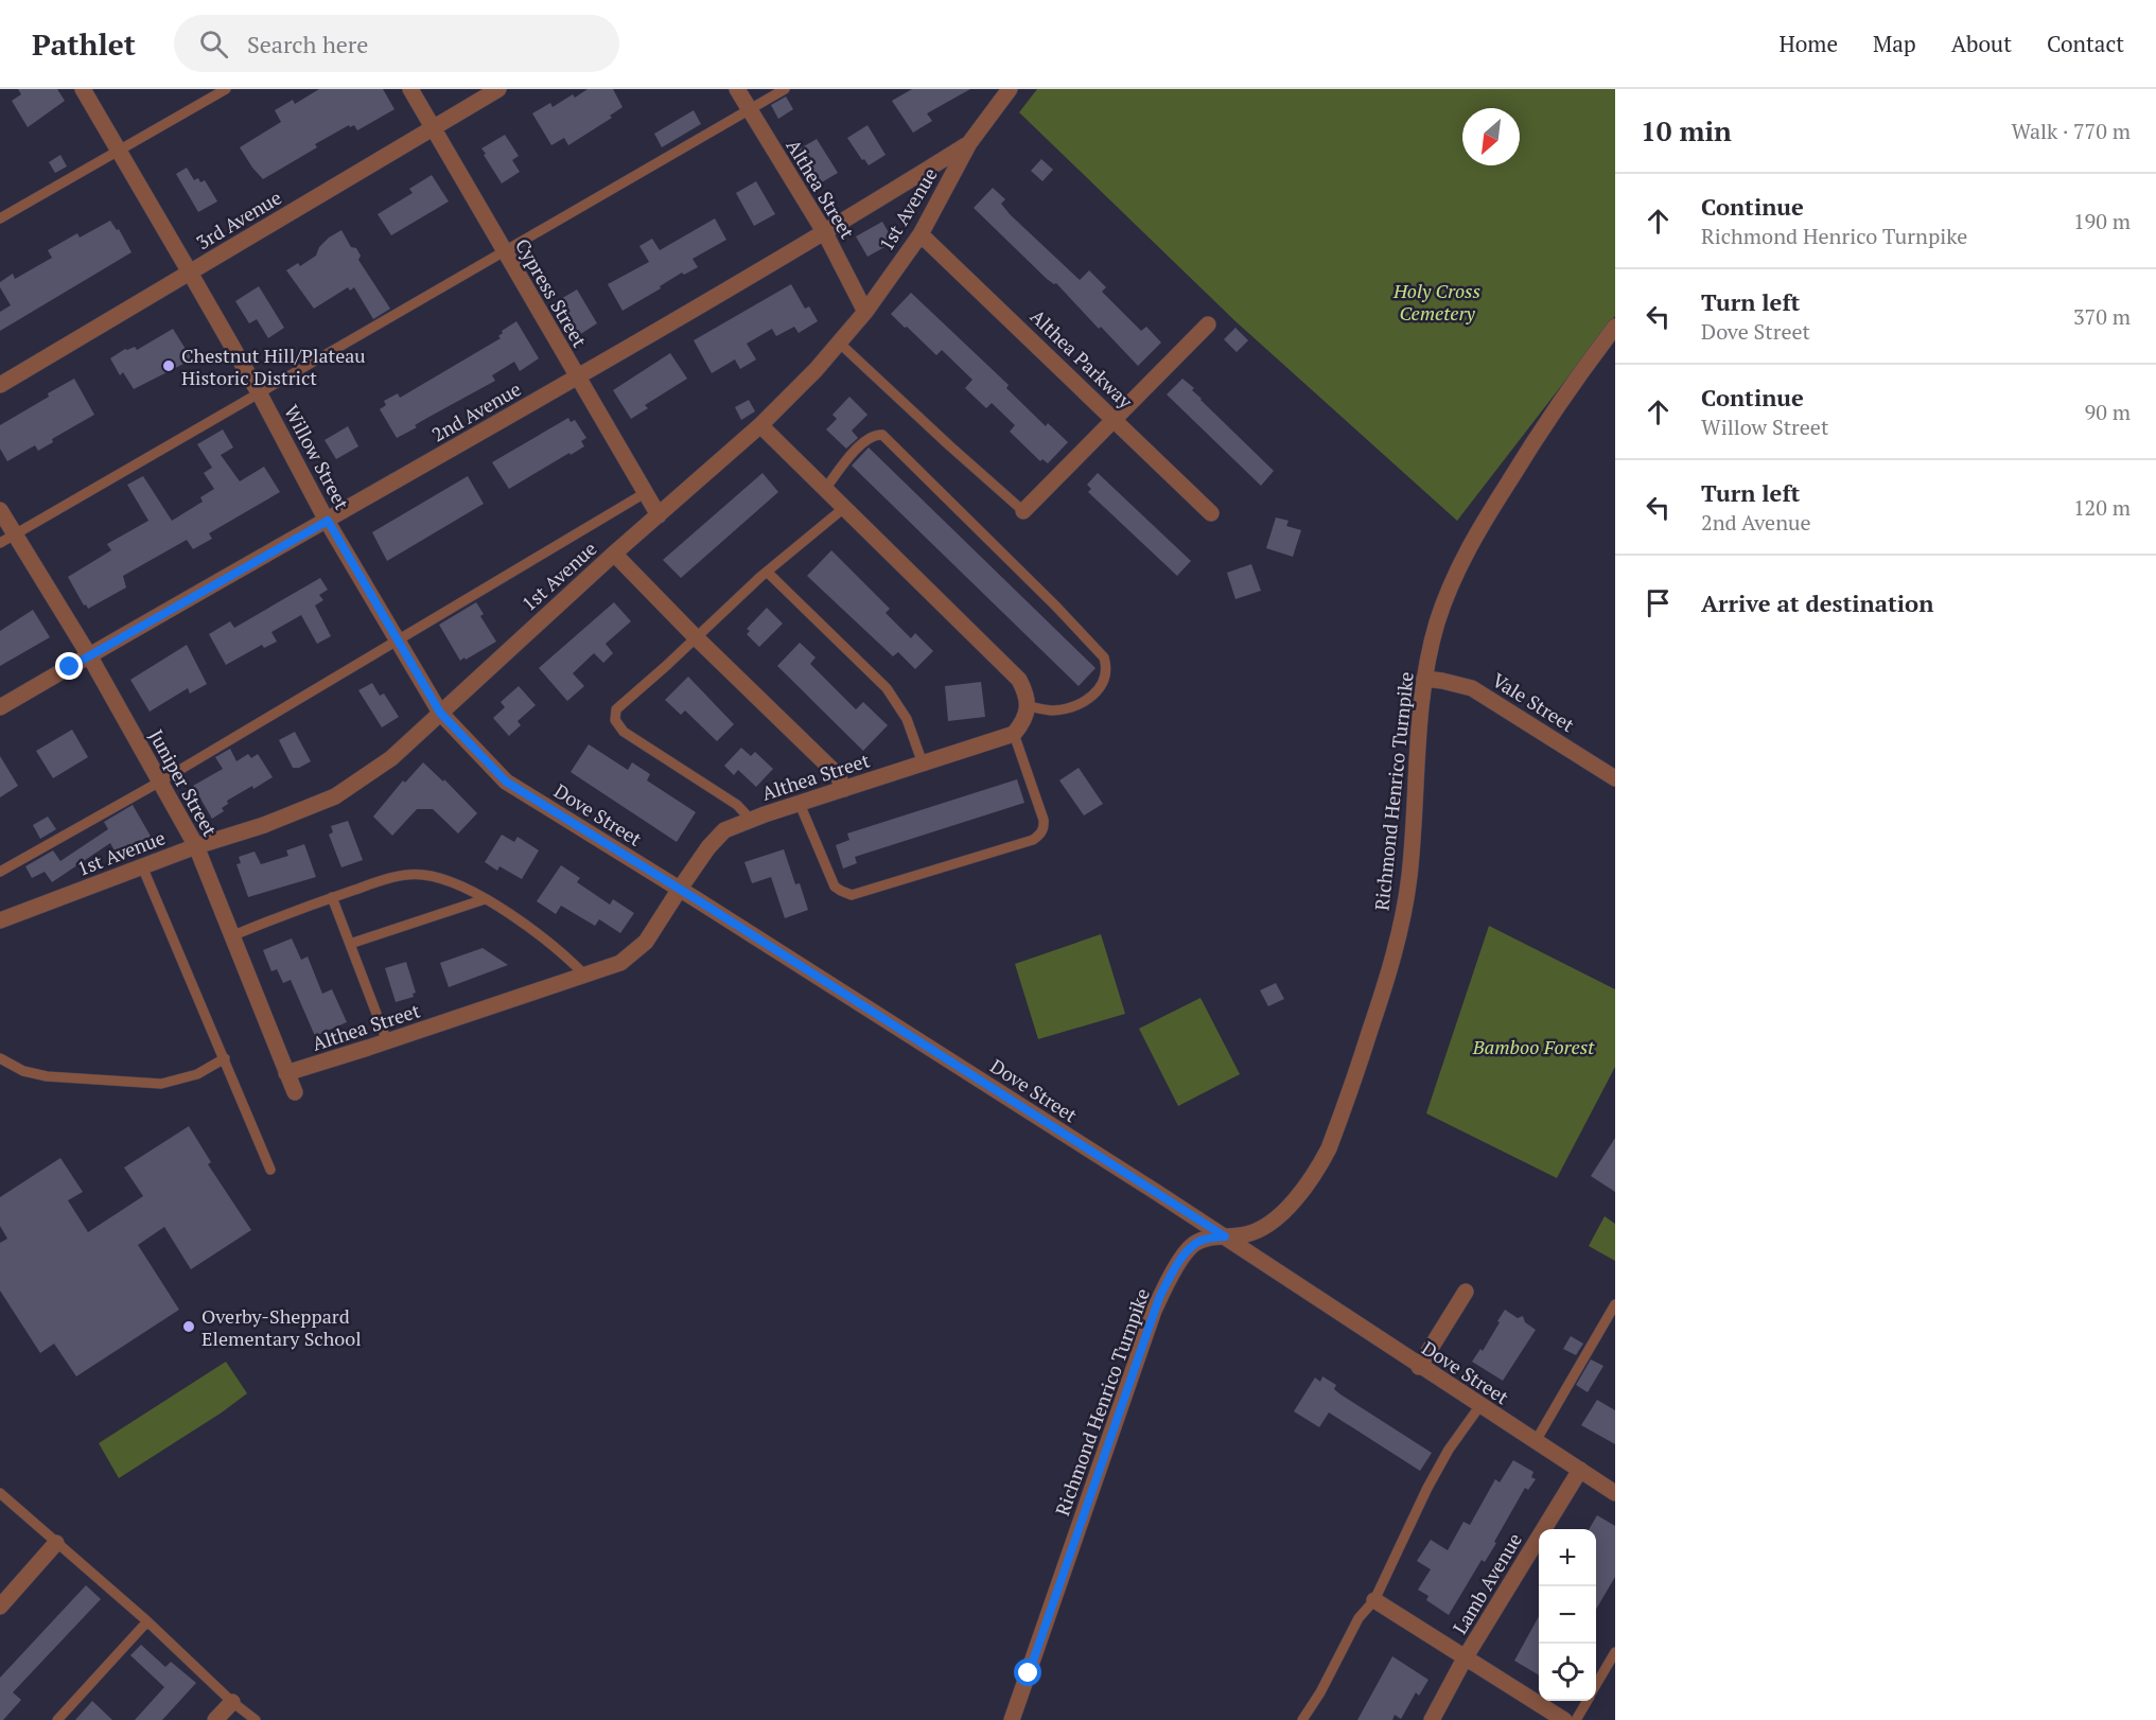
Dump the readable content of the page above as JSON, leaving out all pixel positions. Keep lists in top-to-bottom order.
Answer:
{
  "streets": {
    "street": [
      "Althea Street",
      "1st Avenue",
      "3rd Avenue",
      "Cypress Street",
      "Althea Parkway",
      "2nd Avenue",
      "Willow Street",
      "Vale Street",
      "Juniper Street",
      "Richmond Henrico Turnpike",
      "Dove Street",
      "Lamb Avenue"
    ]
  },
  "crossings": [
    ["Althea Street", "1st Avenue"],
    ["Althea Street", "2nd Avenue"],
    ["Althea Street", "Juniper Street"],
    ["Althea Street", "Dove Street"],
    ["1st Avenue", "Cypress Street"],
    ["1st Avenue", "Althea Parkway"],
    ["1st Avenue", "2nd Avenue"],
    ["1st Avenue", "Willow Street"],
    ["1st Avenue", "Juniper Street"],
    ["1st Avenue", "Dove Street"],
    ["3rd Avenue", "Cypress Street"],
    ["3rd Avenue", "Willow Street"],
    ["Cypress Street", "2nd Avenue"],
    ["2nd Avenue", "Willow Street"],
    ["2nd Avenue", "Juniper Street"],
    ["Willow Street", "Dove Street"],
    ["Vale Street", "Richmond Henrico Turnpike"],
    ["Richmond Henrico Turnpike", "Dove Street"],
    ["Dove Street", "Lamb Avenue"]
  ],
  "parks": ["Holy Cross Cemetery", "Bamboo Forest"],
  "places": ["Chestnut Hill/Plateau Historic District", "Overby-Sheppard Elementary School"],
  "north": "bottom left",
  "page": {
    "header": "Pathlet",
    "search": "Search here",
    "nav": [
      "Home",
      "Map",
      "About",
      "Contact"
    ],
    "heading": ["10 min", "Walk · 770 m"],
    "list": [
      ["Continue", "Richmond Henrico Turnpike", "190 m"],
      ["Turn left", "Dove Street", "370 m"],
      ["Continue", "Willow Street", "90 m"],
      ["Turn left", "2nd Avenue", "120 m"],
      "Arrive at destination"
    ],
    "map_buttons": ["+", "−"]
  }
}
